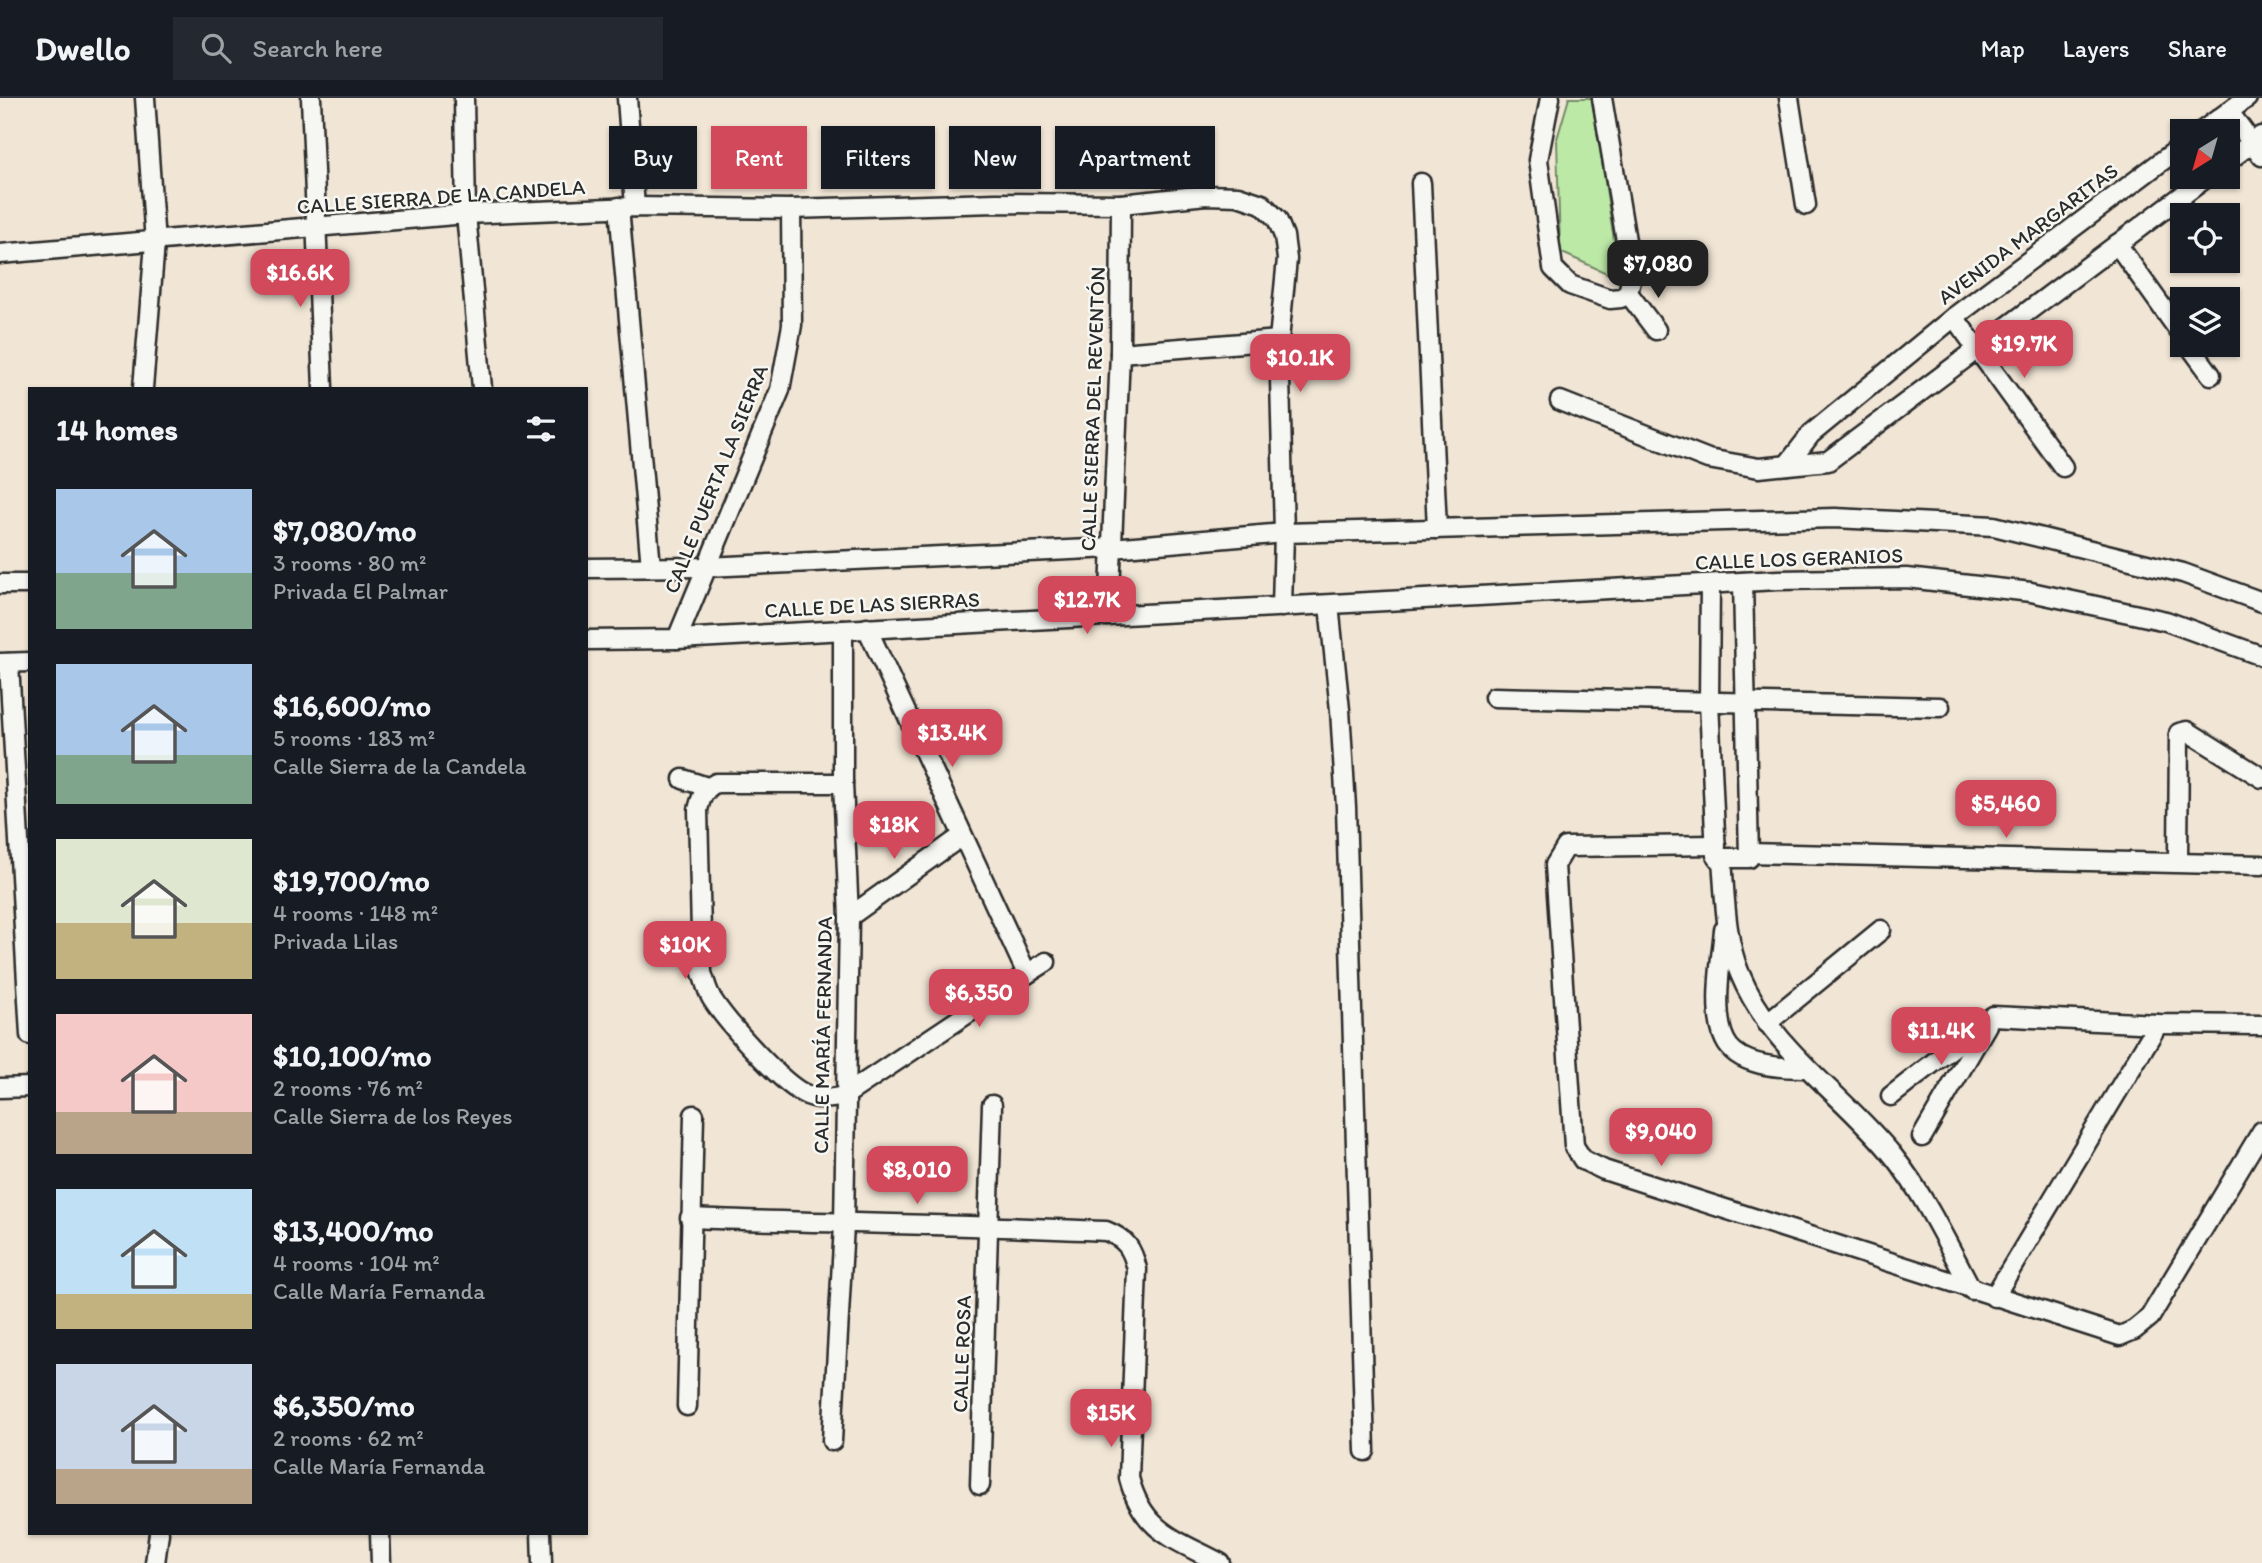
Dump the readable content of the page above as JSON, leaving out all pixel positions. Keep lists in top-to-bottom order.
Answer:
{
  "streets": {
    "street": [
      "CALLE SIERRA DE LA CANDELA",
      "AVENIDA MARGARITAS",
      "CALLE SIERRA DEL REVENTÓN",
      "CALLE PUERTA LA SIERRA",
      "CALLE LOS GERANIOS",
      "CALLE DE LAS SIERRAS",
      "CALLE MARÍA FERNANDA",
      "CALLE ROSA"
    ]
  },
  "crossings": [
    ["CALLE SIERRA DE LA CANDELA", "CALLE SIERRA DEL REVENTÓN"],
    ["CALLE SIERRA DE LA CANDELA", "CALLE PUERTA LA SIERRA"],
    ["CALLE SIERRA DEL REVENTÓN", "CALLE DE LAS SIERRAS"],
    ["CALLE PUERTA LA SIERRA", "CALLE DE LAS SIERRAS"],
    ["CALLE LOS GERANIOS", "CALLE DE LAS SIERRAS"],
    ["CALLE DE LAS SIERRAS", "CALLE MARÍA FERNANDA"]
  ],
  "north": "bottom left",
  "page": {
    "header": "Dwello",
    "search": "Search here",
    "nav": ["Map", "Layers", "Share"],
    "chip": [
      "Buy",
      "Rent",
      "Filters",
      "New",
      "Apartment"
    ],
    "price": [
      "$7,080",
      "$16.6K",
      "$19.7K",
      "$10.1K",
      "$12.7K",
      "$13.4K",
      "$5,460",
      "$18K",
      "$10K",
      "$6,350",
      "$11.4K",
      "$9,040",
      "$8,010",
      "$15K"
    ],
    "heading": "14 homes",
    "list": [
      {
        "name": "$7,080/mo",
        "note": "3 rooms · 80 m² · Privada El Palmar"
      },
      {
        "name": "$16,600/mo",
        "note": "5 rooms · 183 m² · Calle Sierra de la Candela"
      },
      {
        "name": "$19,700/mo",
        "note": "4 rooms · 148 m² · Privada Lilas"
      },
      {
        "name": "$10,100/mo",
        "note": "2 rooms · 76 m² · Calle Sierra de los Reyes"
      },
      {
        "name": "$13,400/mo",
        "note": "4 rooms · 104 m² · Calle María Fernanda"
      },
      {
        "name": "$6,350/mo",
        "note": "2 rooms · 62 m² · Calle María Fernanda"
      }
    ]
  }
}
